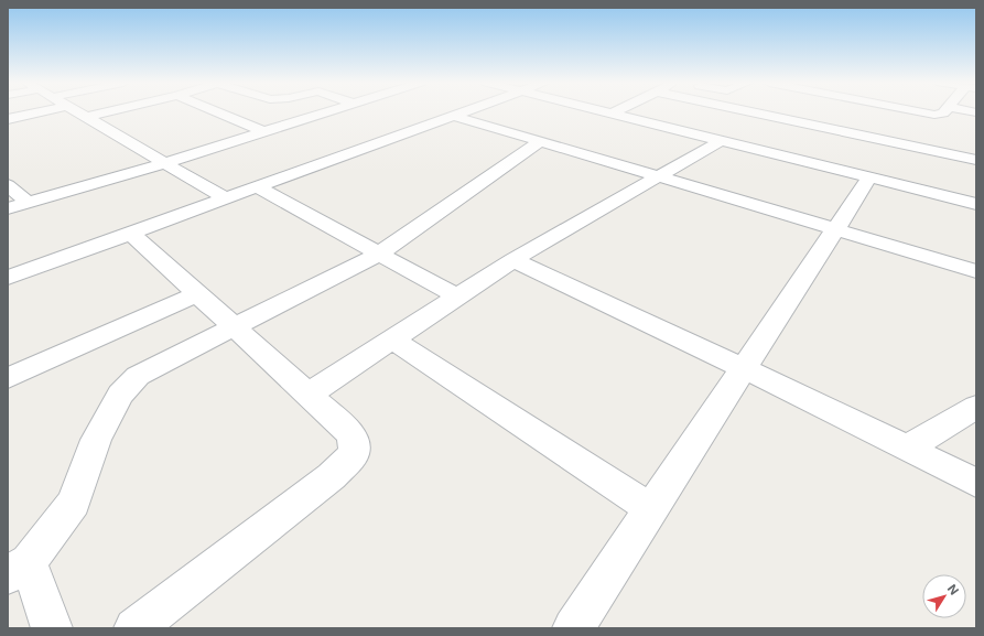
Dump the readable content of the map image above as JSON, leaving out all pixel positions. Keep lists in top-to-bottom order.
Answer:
{
  "north": "top right"
}
